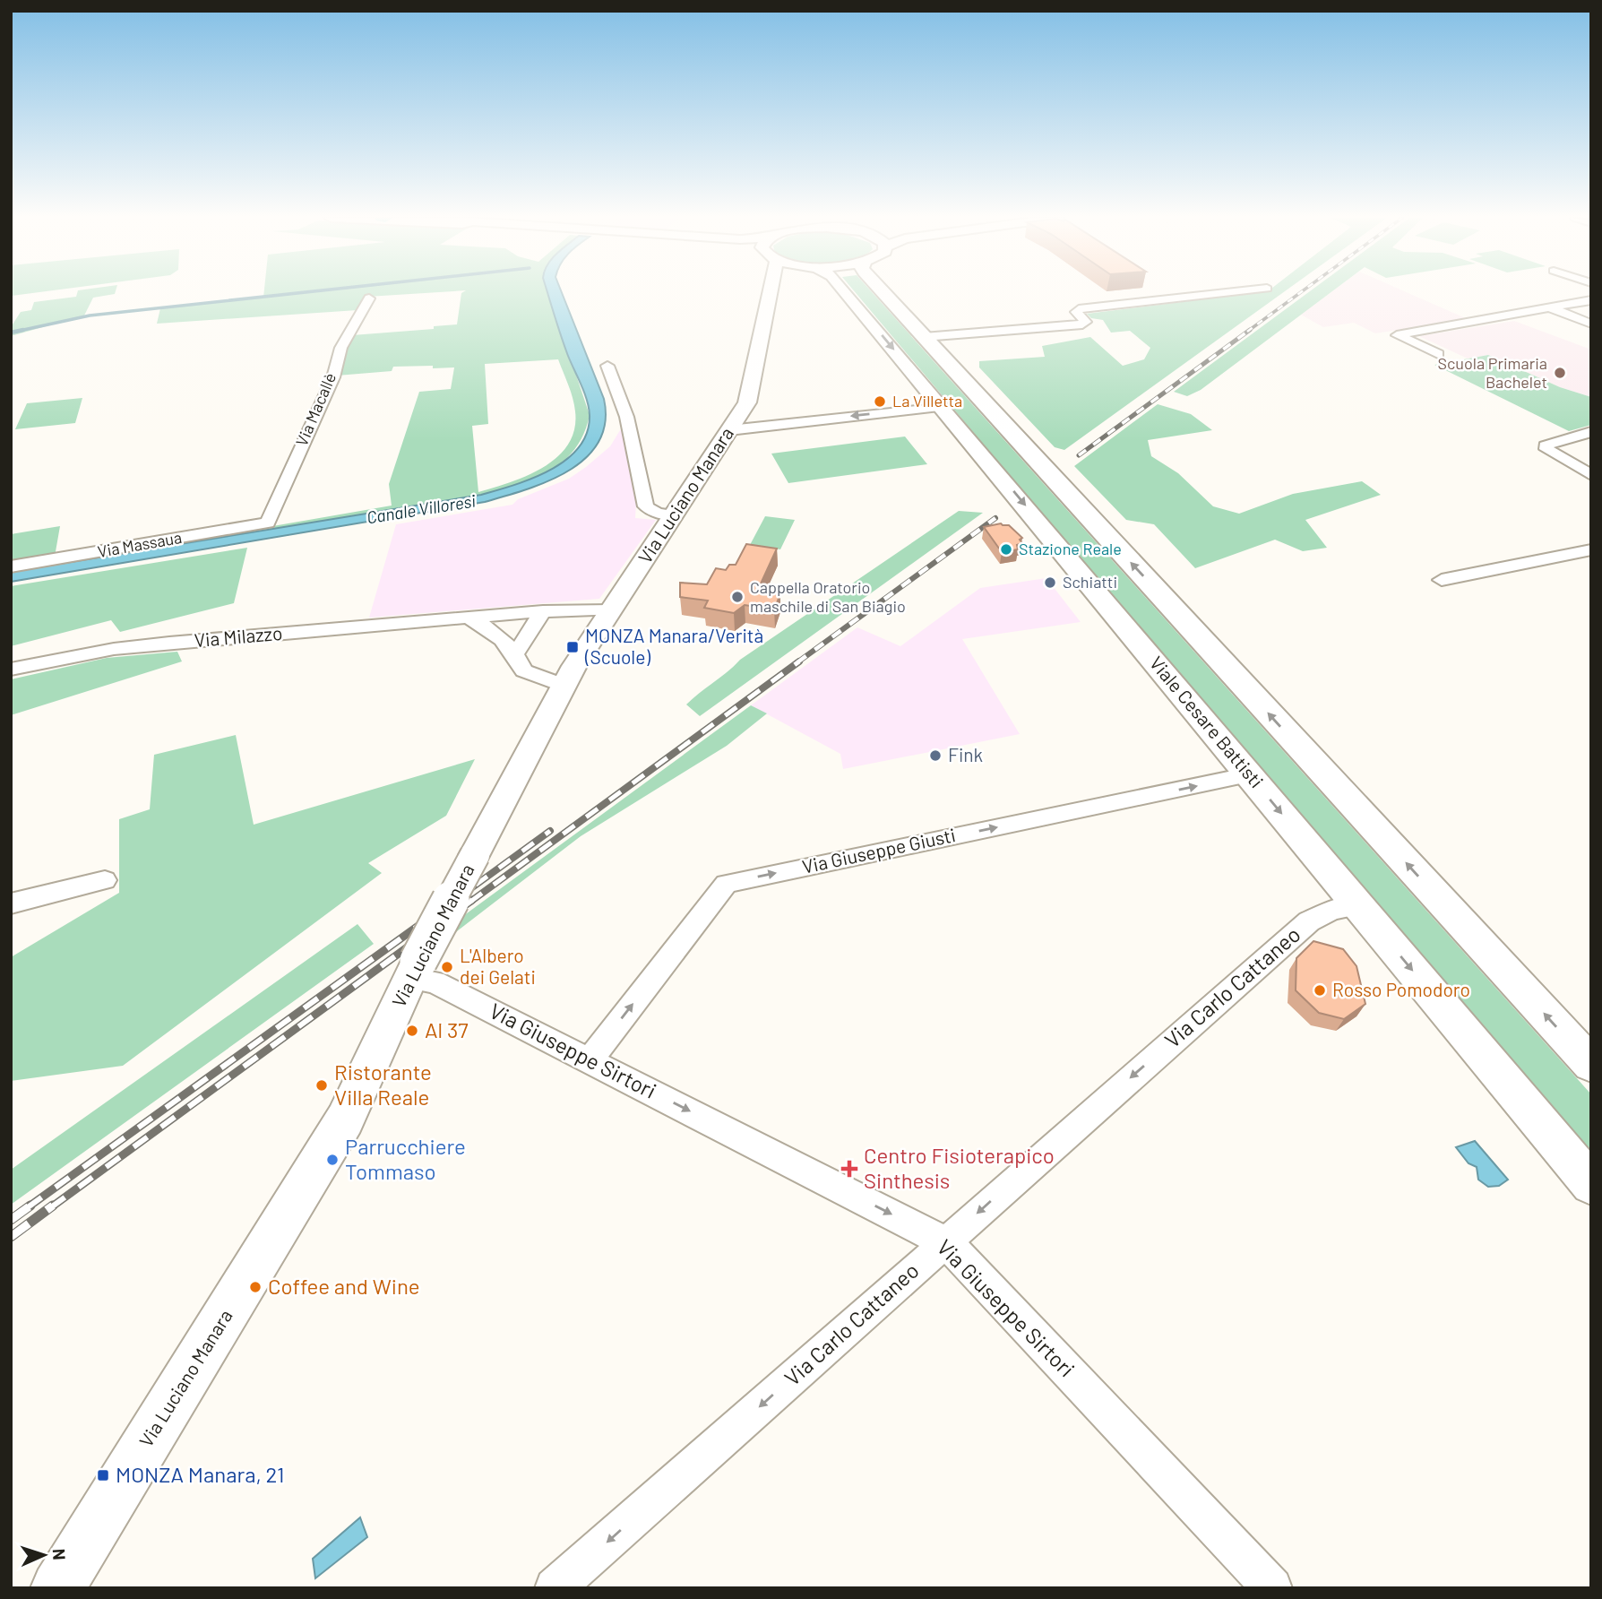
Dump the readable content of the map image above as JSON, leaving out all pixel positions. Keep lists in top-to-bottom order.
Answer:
{
  "streets": {
    "main road": ["Via Luciano Manara", "Viale Cesare Battisti"],
    "street": [
      "Via Macallè",
      "Via Massaua",
      "Via Milazzo",
      "Via Giuseppe Giusti",
      "Via Carlo Cattaneo",
      "Via Giuseppe Sirtori"
    ]
  },
  "crossings": [
    ["Via Macallè", "Via Massaua"],
    ["Via Luciano Manara", "Via Milazzo"],
    ["Via Luciano Manara", "Via Giuseppe Sirtori"],
    ["Viale Cesare Battisti", "Via Giuseppe Giusti"],
    ["Viale Cesare Battisti", "Via Carlo Cattaneo"],
    ["Via Giuseppe Giusti", "Via Giuseppe Sirtori"],
    ["Via Carlo Cattaneo", "Via Giuseppe Sirtori"]
  ],
  "one_way": ["Via Giuseppe Giusti", "Via Carlo Cattaneo", "Via Giuseppe Sirtori"],
  "water": ["Canale Villoresi"],
  "places": {
    "other": [
      "Scuola Primaria Bachelet",
      "La Villetta",
      "Stazione Reale",
      "Schiatti",
      "Cappella Oratorio maschile di San Biagio",
      "Fink",
      "L'Albero dei Gelati",
      "Rosso Pomodoro",
      "Al 37",
      "Ristorante Villa Reale",
      "Parrucchiere Tommaso",
      "Coffee and Wine"
    ],
    "transit": ["MONZA Manara/Verità (Scuole)", "MONZA Manara, 21"],
    "health": ["Centro Fisioterapico Sinthesis"]
  },
  "north": "right"
}
